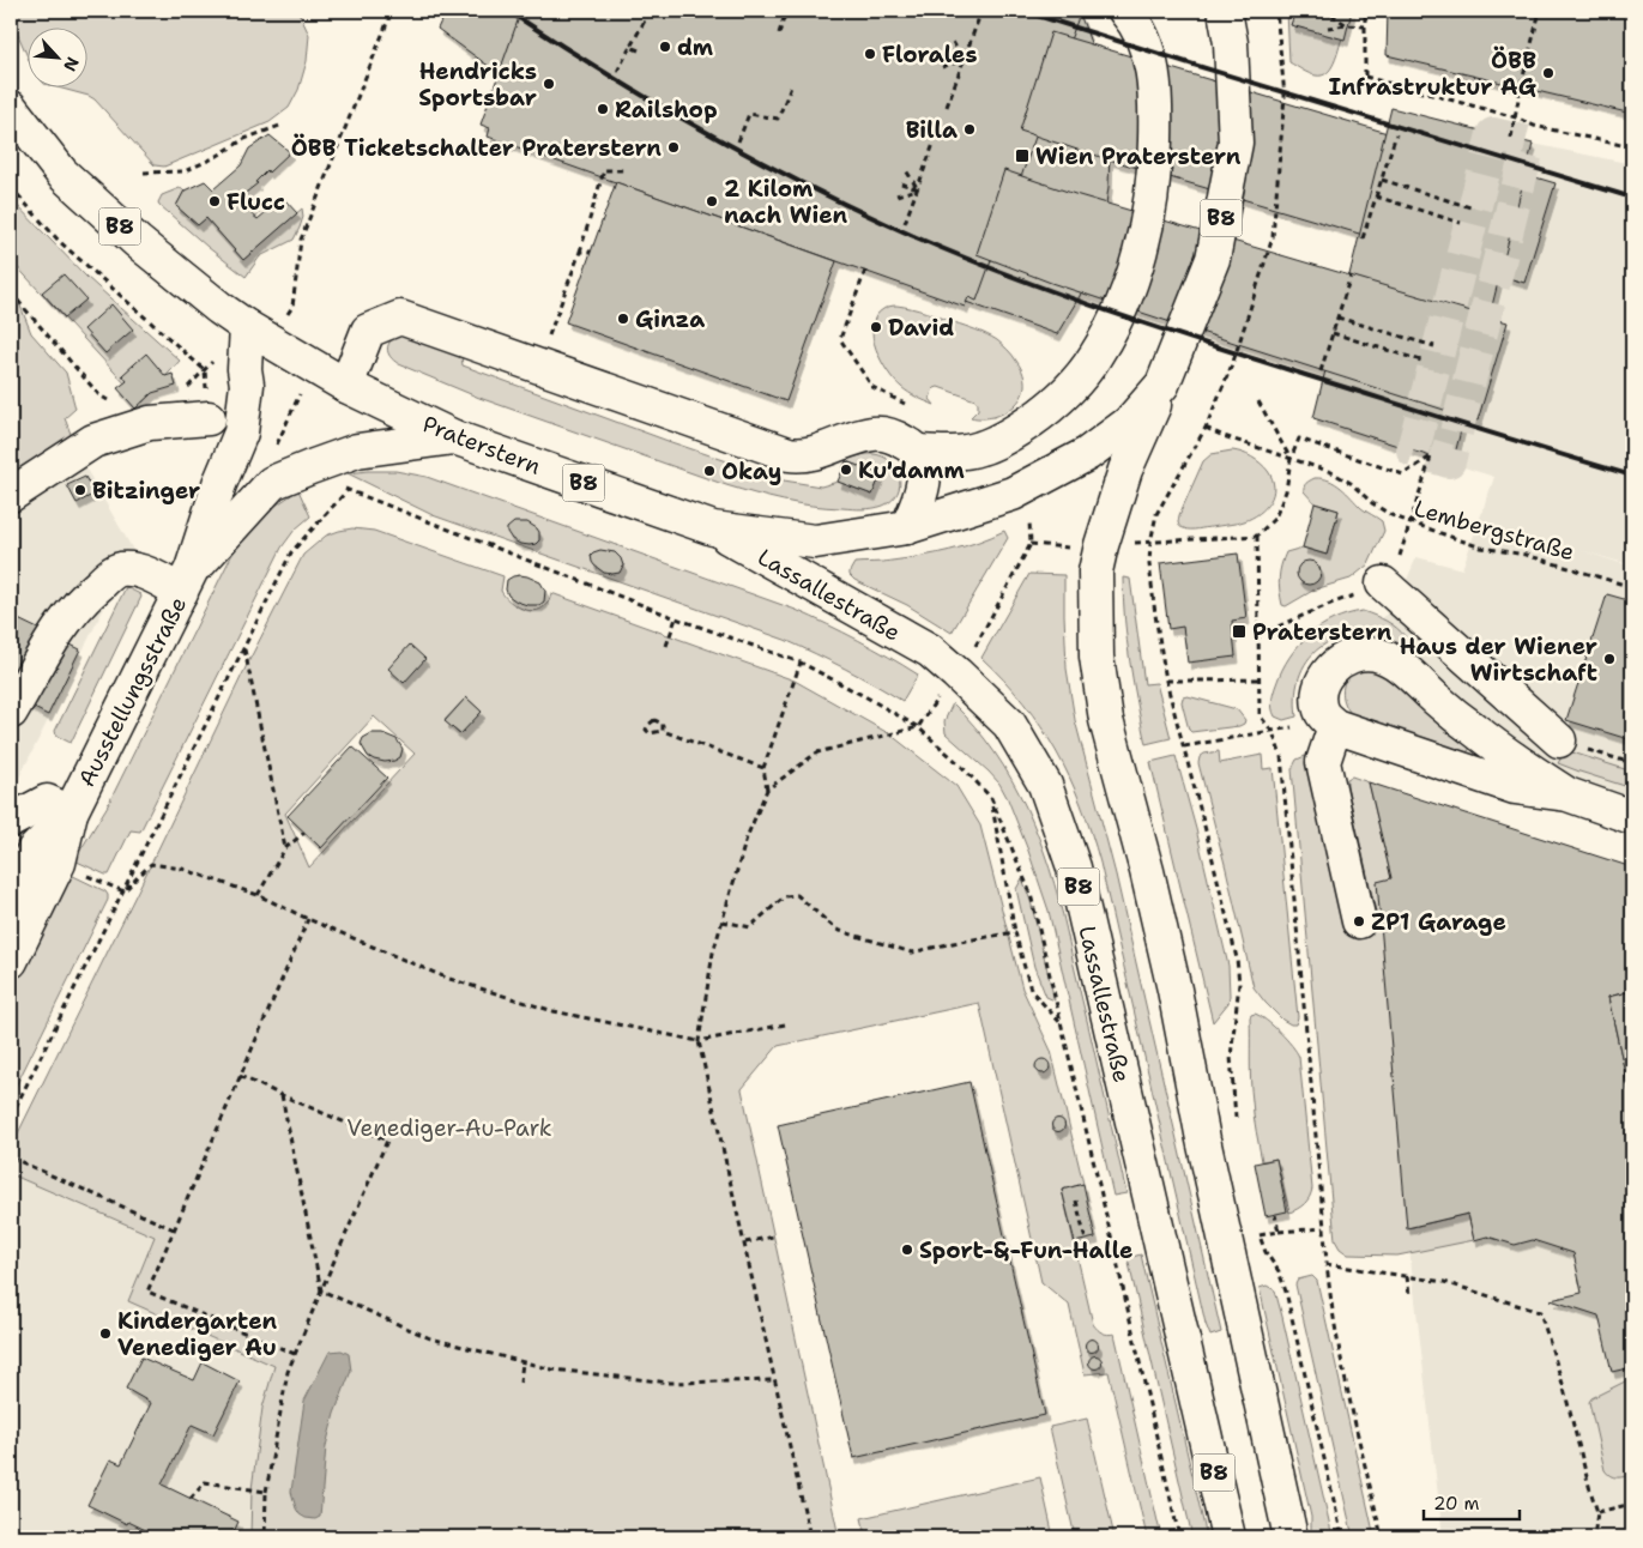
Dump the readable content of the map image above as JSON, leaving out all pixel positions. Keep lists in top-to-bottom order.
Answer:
{
  "streets": {
    "main road": [
      "B8",
      "Praterstern",
      "Lassallestraße",
      "Ausstellungsstraße"
    ],
    "path": ["Lembergstraße"]
  },
  "crossings": [
    ["B8", "Praterstern"],
    ["Praterstern", "Lassallestraße"],
    ["Praterstern", "Ausstellungsstraße"]
  ],
  "parks": ["Venediger-Au-Park"],
  "places": {
    "other": [
      "dm",
      "Florales",
      "ÖBB Infrastruktur AG",
      "Hendricks Sportsbar",
      "Railshop",
      "Billa",
      "ÖBB Ticketschalter Praterstern",
      "Flucc",
      "2 Kilom nach Wien",
      "Ginza",
      "David",
      "Ku'damm",
      "Okay",
      "Bitzinger",
      "Haus der Wiener Wirtschaft",
      "ZP1 Garage",
      "Sport-&-Fun-Halle",
      "Kindergarten Venediger Au"
    ],
    "transit": ["Wien Praterstern", "Praterstern"]
  },
  "scale_bar": "20 m",
  "north": "bottom right"
}
